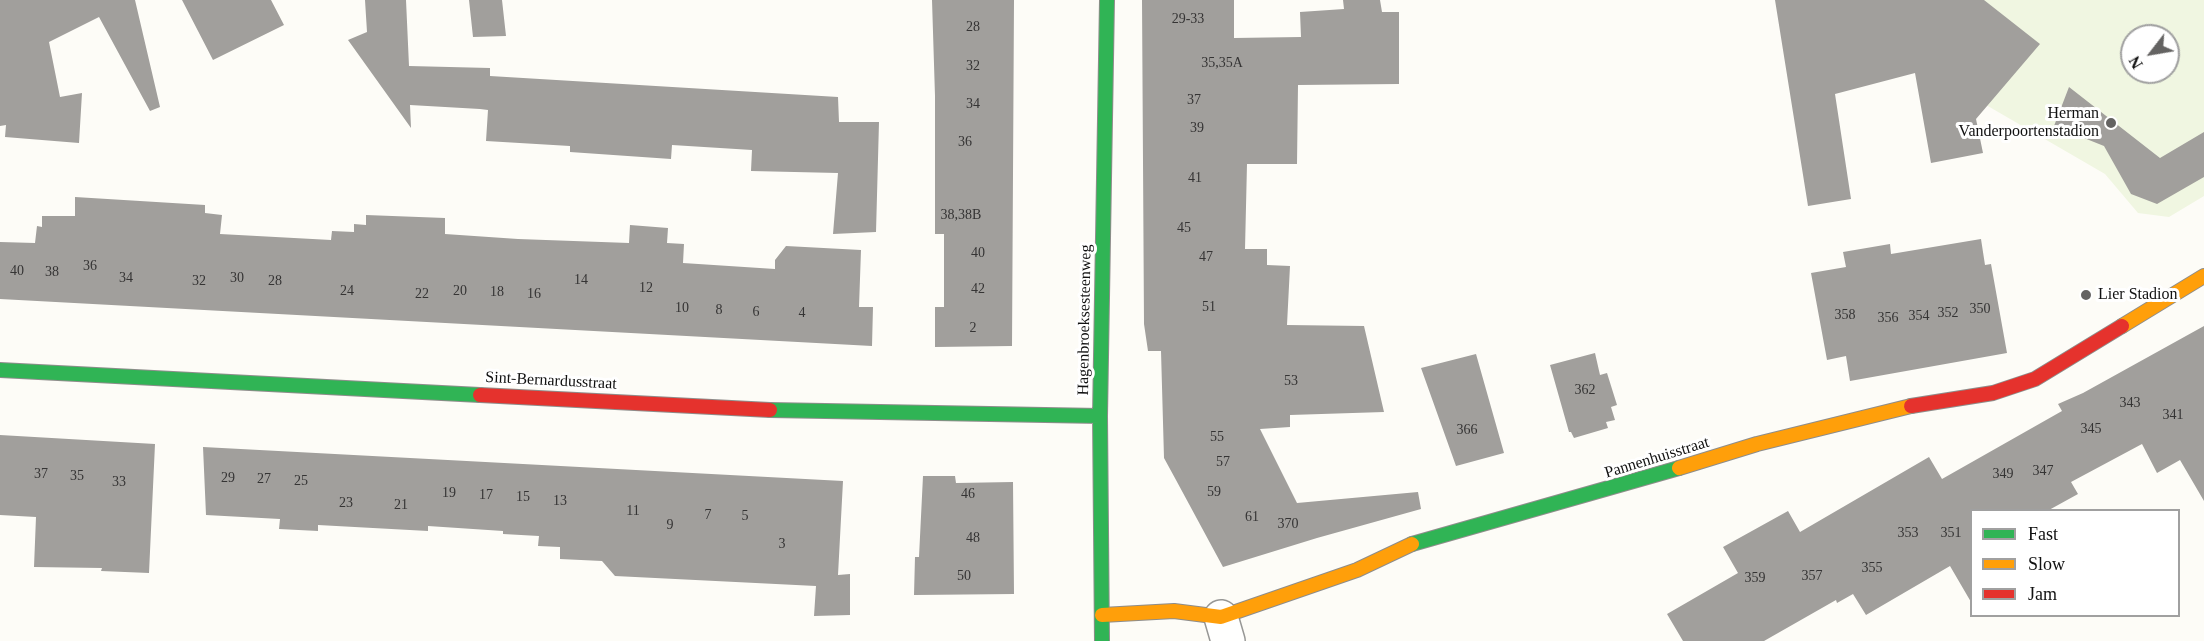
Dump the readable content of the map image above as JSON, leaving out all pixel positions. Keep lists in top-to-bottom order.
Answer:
{
  "streets": {
    "street": ["Hagenbroeksesteenweg", "Sint-Bernardusstraat", "Pannenhuisstraat"]
  },
  "crossings": [
    ["Hagenbroeksesteenweg", "Sint-Bernardusstraat"],
    ["Hagenbroeksesteenweg", "Pannenhuisstraat"]
  ],
  "places": ["Herman Vanderpoortenstadion", "Lier Stadion"],
  "house_numbers": [
    "29-33",
    "28",
    "35,35A",
    "32",
    "37",
    "34",
    "39",
    "36",
    "41",
    "38,38B",
    "45",
    "40",
    "47",
    "36",
    "40",
    "38",
    "34",
    "30",
    "14",
    "32",
    "28",
    "12",
    "42",
    "24",
    "20",
    "18",
    "22",
    "16",
    "51",
    "10",
    "350",
    "8",
    "6",
    "4",
    "352",
    "358",
    "354",
    "356",
    "2",
    "53",
    "362",
    "343",
    "341",
    "345",
    "366",
    "55",
    "57",
    "347",
    "37",
    "349",
    "35",
    "29",
    "27",
    "25",
    "33",
    "59",
    "19",
    "46",
    "17",
    "15",
    "13",
    "23",
    "21",
    "11",
    "7",
    "5",
    "61",
    "370",
    "9",
    "353",
    "351",
    "48",
    "3",
    "355",
    "50",
    "357",
    "359"
  ],
  "legend": ["Fast", "Slow", "Jam"],
  "north": "bottom left"
}
